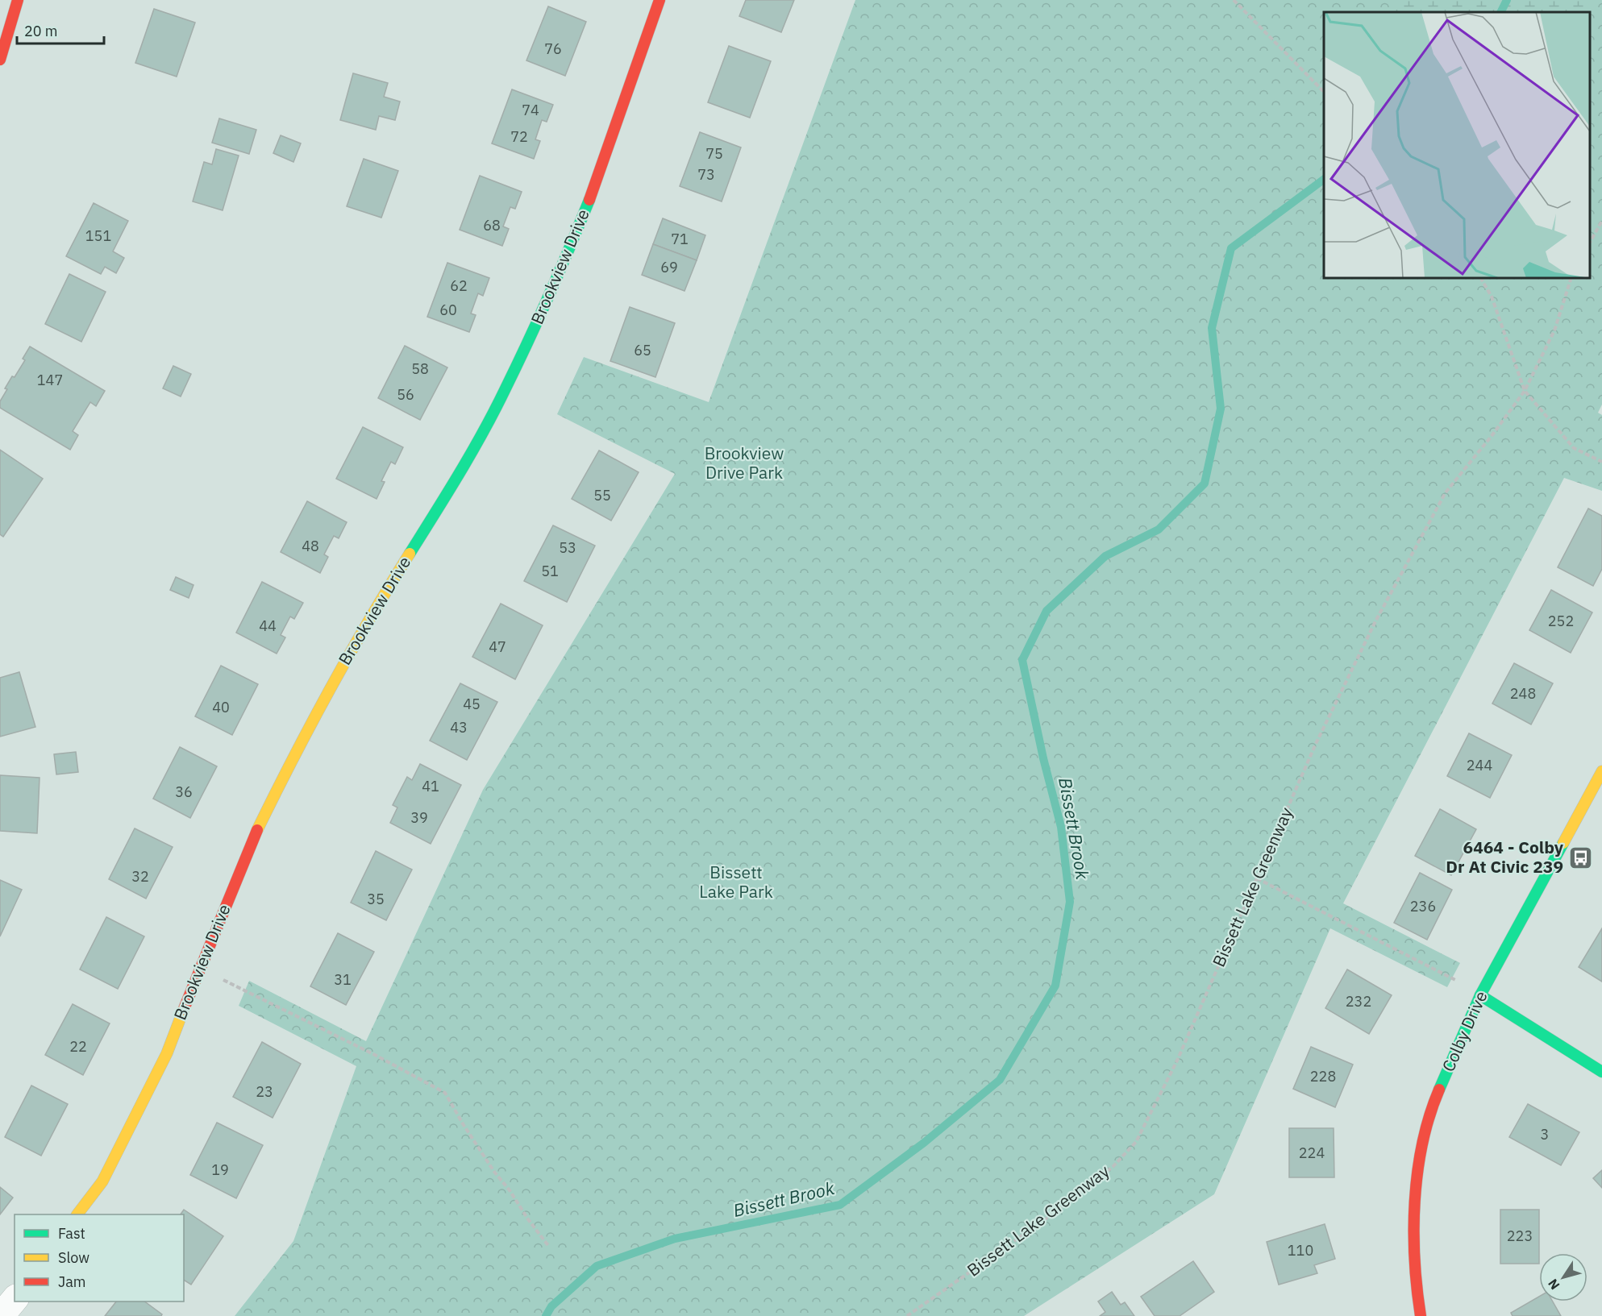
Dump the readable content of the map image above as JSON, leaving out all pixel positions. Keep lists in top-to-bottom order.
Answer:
{
  "streets": {
    "street": ["Brookview Drive", "Colby Drive"],
    "path": ["Bissett Lake Greenway"]
  },
  "water": ["Bissett Brook"],
  "parks": ["Brookview Drive Park", "Bissett Lake Park"],
  "places": {
    "bus stop": ["6464 - Colby Dr At Civic 239"]
  },
  "house_numbers": [
    "76",
    "74",
    "72",
    "75",
    "73",
    "68",
    "151",
    "71",
    "69",
    "62",
    "60",
    "65",
    "58",
    "147",
    "56",
    "55",
    "48",
    "53",
    "51",
    "252",
    "44",
    "47",
    "248",
    "45",
    "40",
    "43",
    "244",
    "41",
    "36",
    "39",
    "32",
    "35",
    "236",
    "31",
    "232",
    "22",
    "228",
    "23",
    "3",
    "224",
    "19",
    "223",
    "110"
  ],
  "legend": ["Fast", "Slow", "Jam"],
  "scale_bar": "20 m",
  "north": "bottom left"
}
